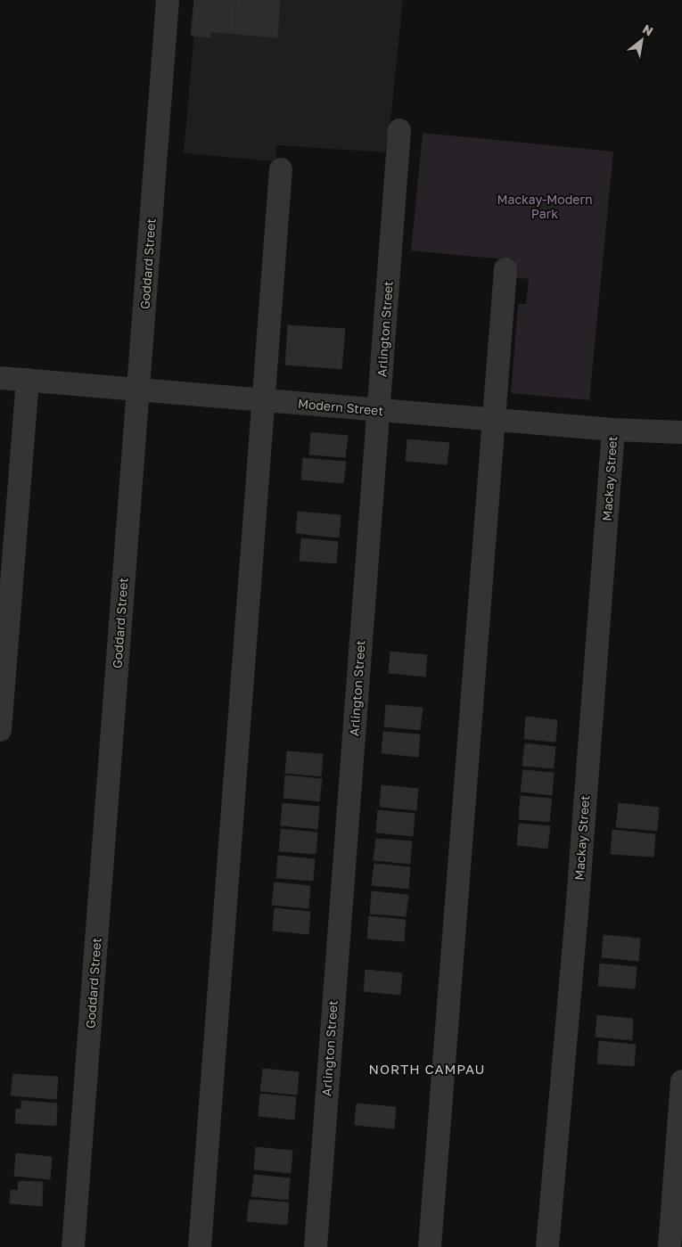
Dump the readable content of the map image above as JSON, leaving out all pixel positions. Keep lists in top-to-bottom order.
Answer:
{
  "streets": {
    "street": [
      "Goddard Street",
      "Arlington Street",
      "Modern Street",
      "Mackay Street"
    ]
  },
  "crossings": [
    ["Goddard Street", "Modern Street"],
    ["Arlington Street", "Modern Street"],
    ["Modern Street", "Mackay Street"]
  ],
  "districts": ["NORTH CAMPAU"],
  "parks": ["Mackay-Modern Park"],
  "north": "top right"
}
